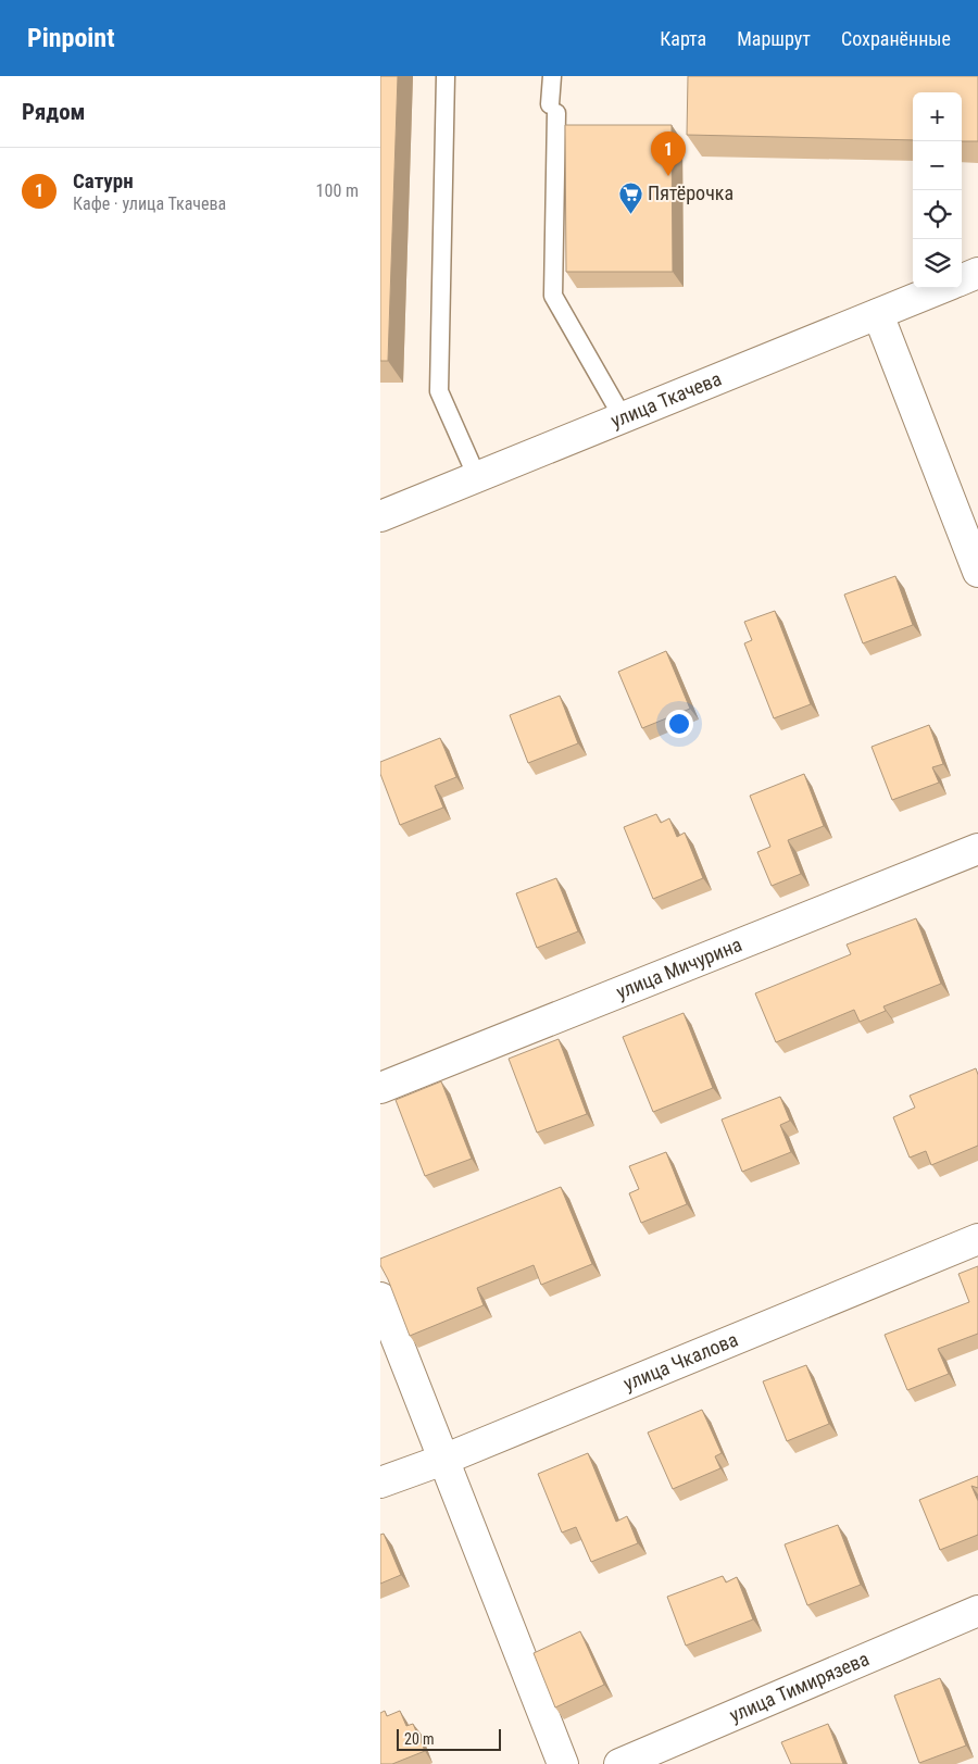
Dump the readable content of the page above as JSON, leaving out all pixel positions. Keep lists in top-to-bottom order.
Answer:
{
  "streets": {
    "street": [
      "улица Ткачева",
      "улица Мичурина",
      "улица Чкалова",
      "улица Тимирязева"
    ]
  },
  "places": {
    "supermarket": ["Пятёрочка"]
  },
  "scale_bar": "20 m",
  "page": {
    "header": "Pinpoint",
    "nav": ["Карта", "Маршрут", "Сохранённые"],
    "heading": "Рядом",
    "map_buttons": ["+", "−"],
    "pins": "1",
    "list": [
      {
        "mark": "1",
        "name": "Сатурн",
        "note": "Кафе · улица Ткачева",
        "value": "100 m"
      }
    ],
    "scale": "20 m"
  }
}
